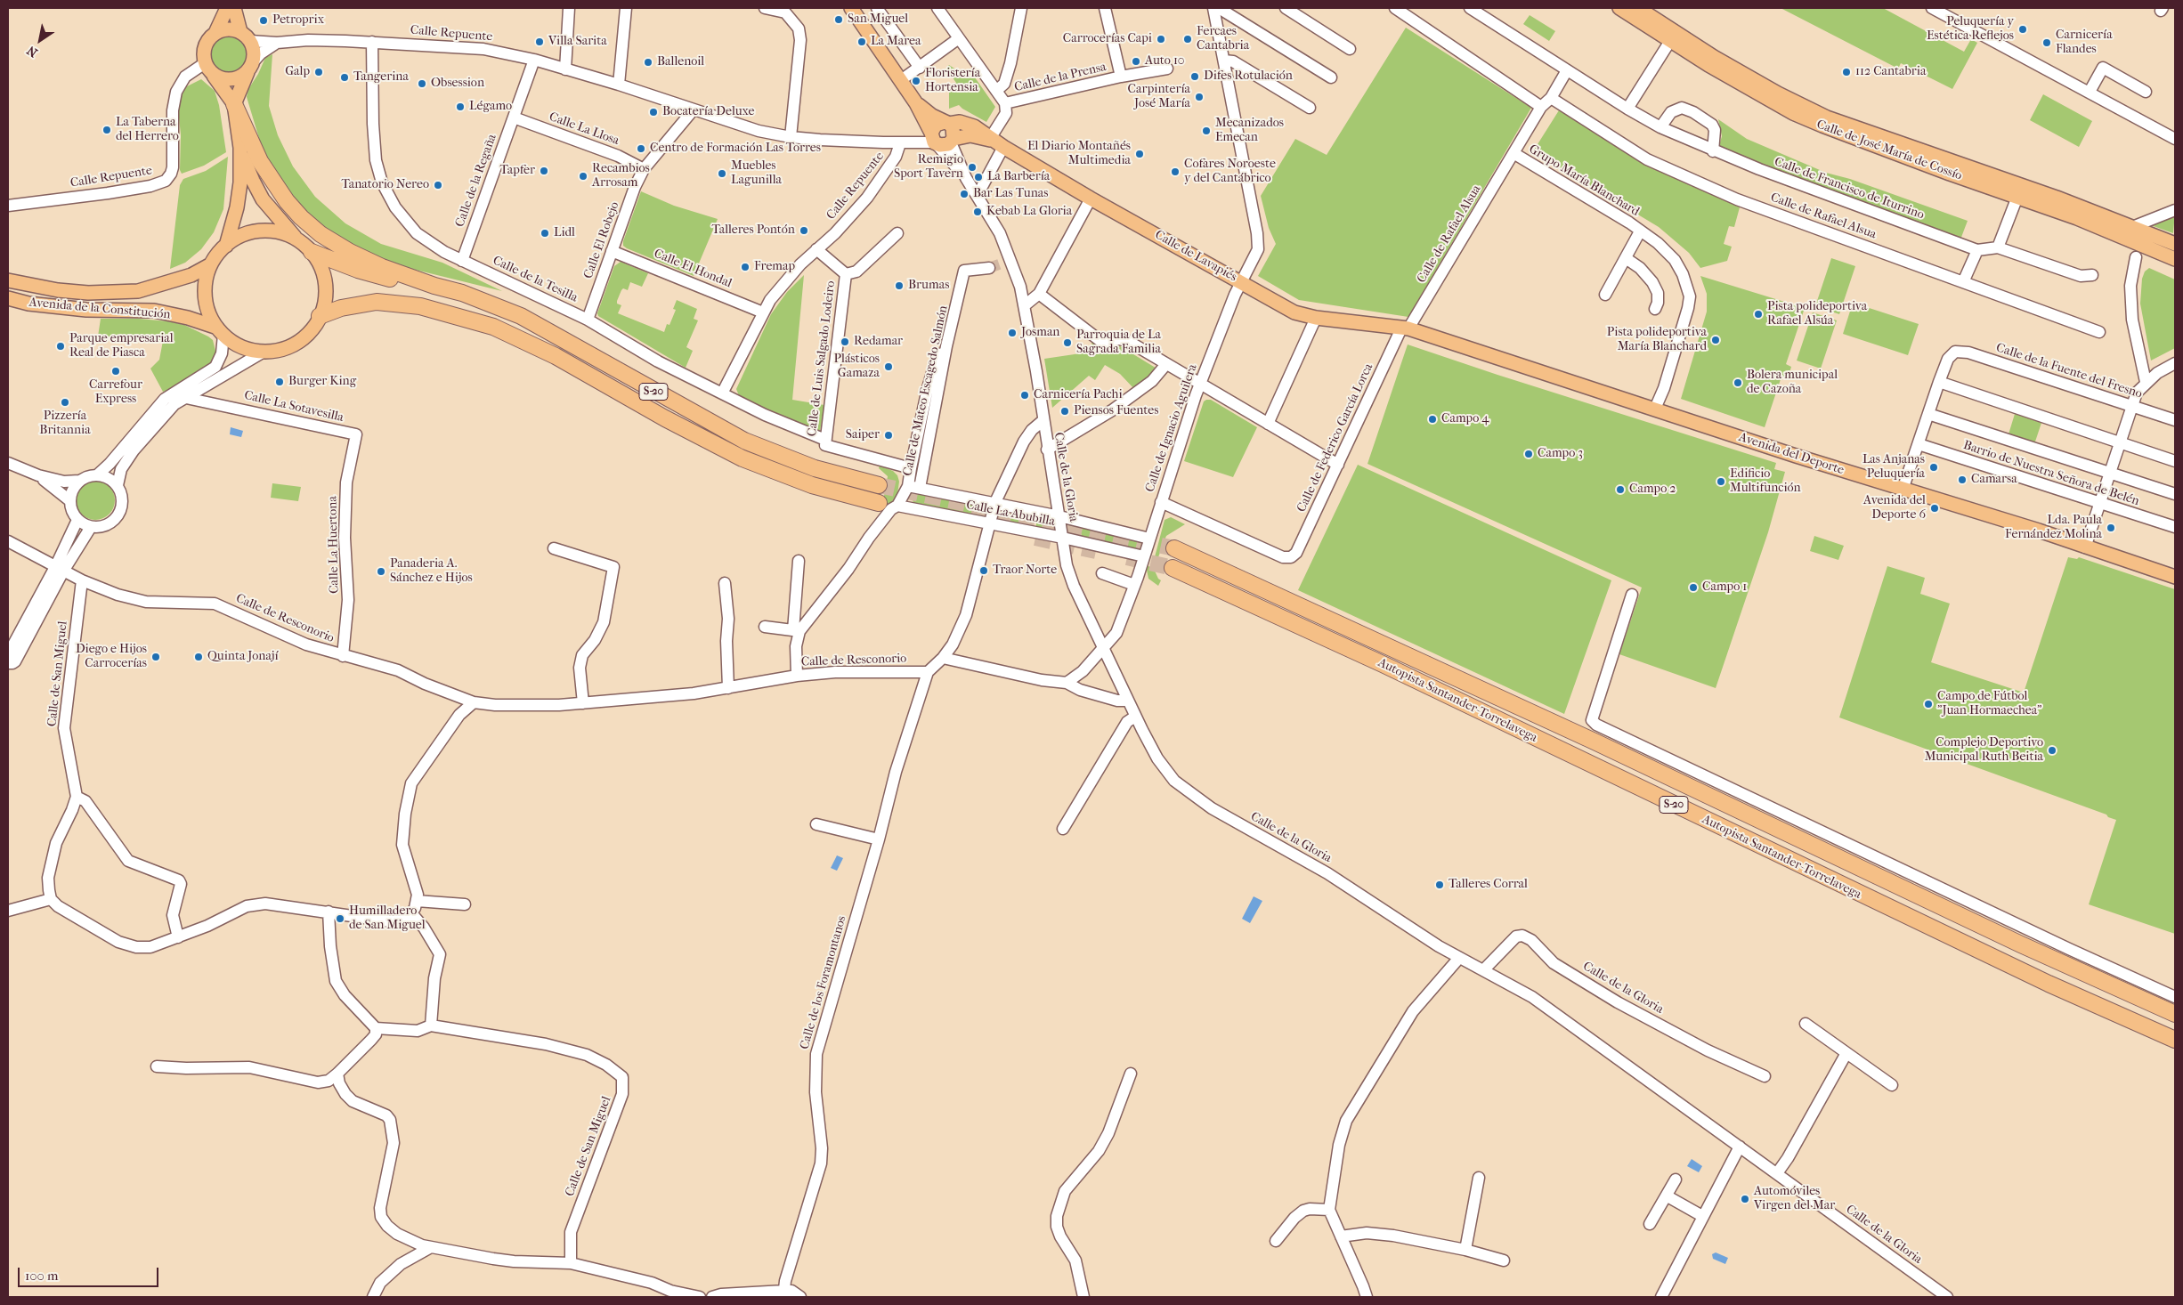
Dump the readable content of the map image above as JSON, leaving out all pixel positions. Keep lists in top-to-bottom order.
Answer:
{
  "streets": {
    "highway": ["S-20", "Autopista Santander-Torrelavega"],
    "main road": [
      "Calle de José María de Cossío",
      "Calle de Lavapiés",
      "Avenida de la Constitución",
      "Avenida del Deporte"
    ],
    "street": [
      "Calle Repuente",
      "Calle de la Prensa",
      "Calle La Llosa",
      "Calle de la Regaña",
      "Grupo María Blanchard",
      "Calle de Francisco de Iturrino",
      "Calle de Rafael Alsua",
      "Calle El Robejo",
      "Calle El Hondal",
      "Calle de la Tesilla",
      "Calle de Luis Salgado Lodeiro",
      "Calle de la Fuente del Fresno",
      "Calle de Mateo Escagedo Salmón",
      "Calle La Sotavesilla",
      "Calle de Ignacio Aguilera",
      "Calle de Federico García Lorca",
      "Barrio de Nuestra Señora de Belén",
      "Calle de la Gloria",
      "Calle La Abubilla",
      "Calle La Huertona",
      "Calle de Resconorio",
      "Calle de San Miguel",
      "Calle de los Foramontanos"
    ]
  },
  "crossings": [
    ["Calle Repuente", "Calle de la Regaña"],
    ["Calle Repuente", "Calle El Robejo"],
    ["Calle Repuente", "Calle de Lavapiés"],
    ["Calle Repuente", "Calle El Hondal"],
    ["Calle Repuente", "Calle de la Tesilla"],
    ["Calle Repuente", "Calle de Luis Salgado Lodeiro"],
    ["Calle Repuente", "Calle de la Gloria"],
    ["Calle La Llosa", "Calle de la Regaña"],
    ["Calle La Llosa", "Calle El Robejo"],
    ["Calle de la Regaña", "Calle de la Tesilla"],
    ["Grupo María Blanchard", "Calle de Rafael Alsua"],
    ["Grupo María Blanchard", "Avenida del Deporte"],
    ["Calle de Francisco de Iturrino", "Calle de Rafael Alsua"],
    ["Calle de Rafael Alsua", "Calle de Lavapiés"],
    ["Calle de Rafael Alsua", "Calle de Federico García Lorca"],
    ["Calle de Rafael Alsua", "Avenida del Deporte"],
    ["Calle El Robejo", "Calle El Hondal"],
    ["Calle El Robejo", "Calle de la Tesilla"],
    ["Calle de Lavapiés", "Calle de Ignacio Aguilera"],
    ["Calle de Lavapiés", "Calle de Federico García Lorca"],
    ["Calle de Lavapiés", "Avenida del Deporte"],
    ["Calle de Lavapiés", "Calle de la Gloria"],
    ["Calle de la Tesilla", "Calle de Luis Salgado Lodeiro"],
    ["Avenida de la Constitución", "S-20"],
    ["Calle de Mateo Escagedo Salmón", "Calle La Abubilla"],
    ["Calle de Mateo Escagedo Salmón", "Calle de Resconorio"],
    ["Calle La Sotavesilla", "Calle La Huertona"],
    ["Calle de Ignacio Aguilera", "Calle de Federico García Lorca"],
    ["Calle de Ignacio Aguilera", "Calle de la Gloria"],
    ["Calle de Ignacio Aguilera", "Calle La Abubilla"],
    ["Calle de Federico García Lorca", "Avenida del Deporte"],
    ["Calle de la Gloria", "Calle La Abubilla"],
    ["Calle de la Gloria", "Calle de los Foramontanos"],
    ["Calle La Abubilla", "Calle de los Foramontanos"],
    ["Calle La Huertona", "Calle de Resconorio"],
    ["Calle de Resconorio", "Calle de San Miguel"],
    ["Calle de Resconorio", "Calle de los Foramontanos"]
  ],
  "places": [
    "San Miguel",
    "Petroprix",
    "Peluquería y Estética Reflejos",
    "Carrocerías Capi",
    "Fercaes Cantabria",
    "Villa Sarita",
    "La Marea",
    "Carnicería Flandes",
    "Auto 10",
    "Ballenoil",
    "Galp",
    "112 Cantabria",
    "Difes Rotulación",
    "Tangerina",
    "Floristería Hortensia",
    "Obsession",
    "Carpintería José María",
    "Légamo",
    "Bocatería Deluxe",
    "La Taberna del Herrero",
    "Mecanizados Emecan",
    "Centro de Formación Las Torres",
    "El Diario Montañés Multimedia",
    "Remigio Sport Tavern",
    "Tapfer",
    "Cofares Noroeste y del Cantábrico",
    "Muebles Lagunilla",
    "Recambios Arrosam",
    "La Barbería",
    "Tanatorio Nereo",
    "Bar Las Tunas",
    "Kebab La Gloria",
    "Talleres Pontón",
    "Lidl",
    "Fremap",
    "Brumas",
    "Pista polideportiva Rafael Alsúa",
    "Josman",
    "Pista polideportiva María Blanchard",
    "Redamar",
    "Parroquia de La Sagrada Familia",
    "Parque empresarial Real de Piasca",
    "Plásticos Gamaza",
    "Carrefour Express",
    "Burger King",
    "Bolera municipal de Cazoña",
    "Carnicería Pachi",
    "Pizzería Britannia",
    "Piensos Fuentes",
    "Campo 4",
    "Saiper",
    "Campo 3",
    "Las Anjanas Peluquería",
    "Camarsa",
    "Edificio Multifunción",
    "Campo 2",
    "Avenida del Deporte 6",
    "Lda. Paula Fernández Molina",
    "Traor Norte",
    "Panaderia A. Sánchez e Hijos",
    "Campo 1",
    "Diego e Hijos Carrocerías",
    "Quinta Jonají",
    "Campo de Fútbol \"Juan Hormaechea\"",
    "Complejo Deportivo Municipal Ruth Beitia",
    "Talleres Corral",
    "Humilladero de San Miguel",
    "Automóviles Virgen del Mar"
  ],
  "scale_bar": "100 m",
  "north": "bottom left"
}
